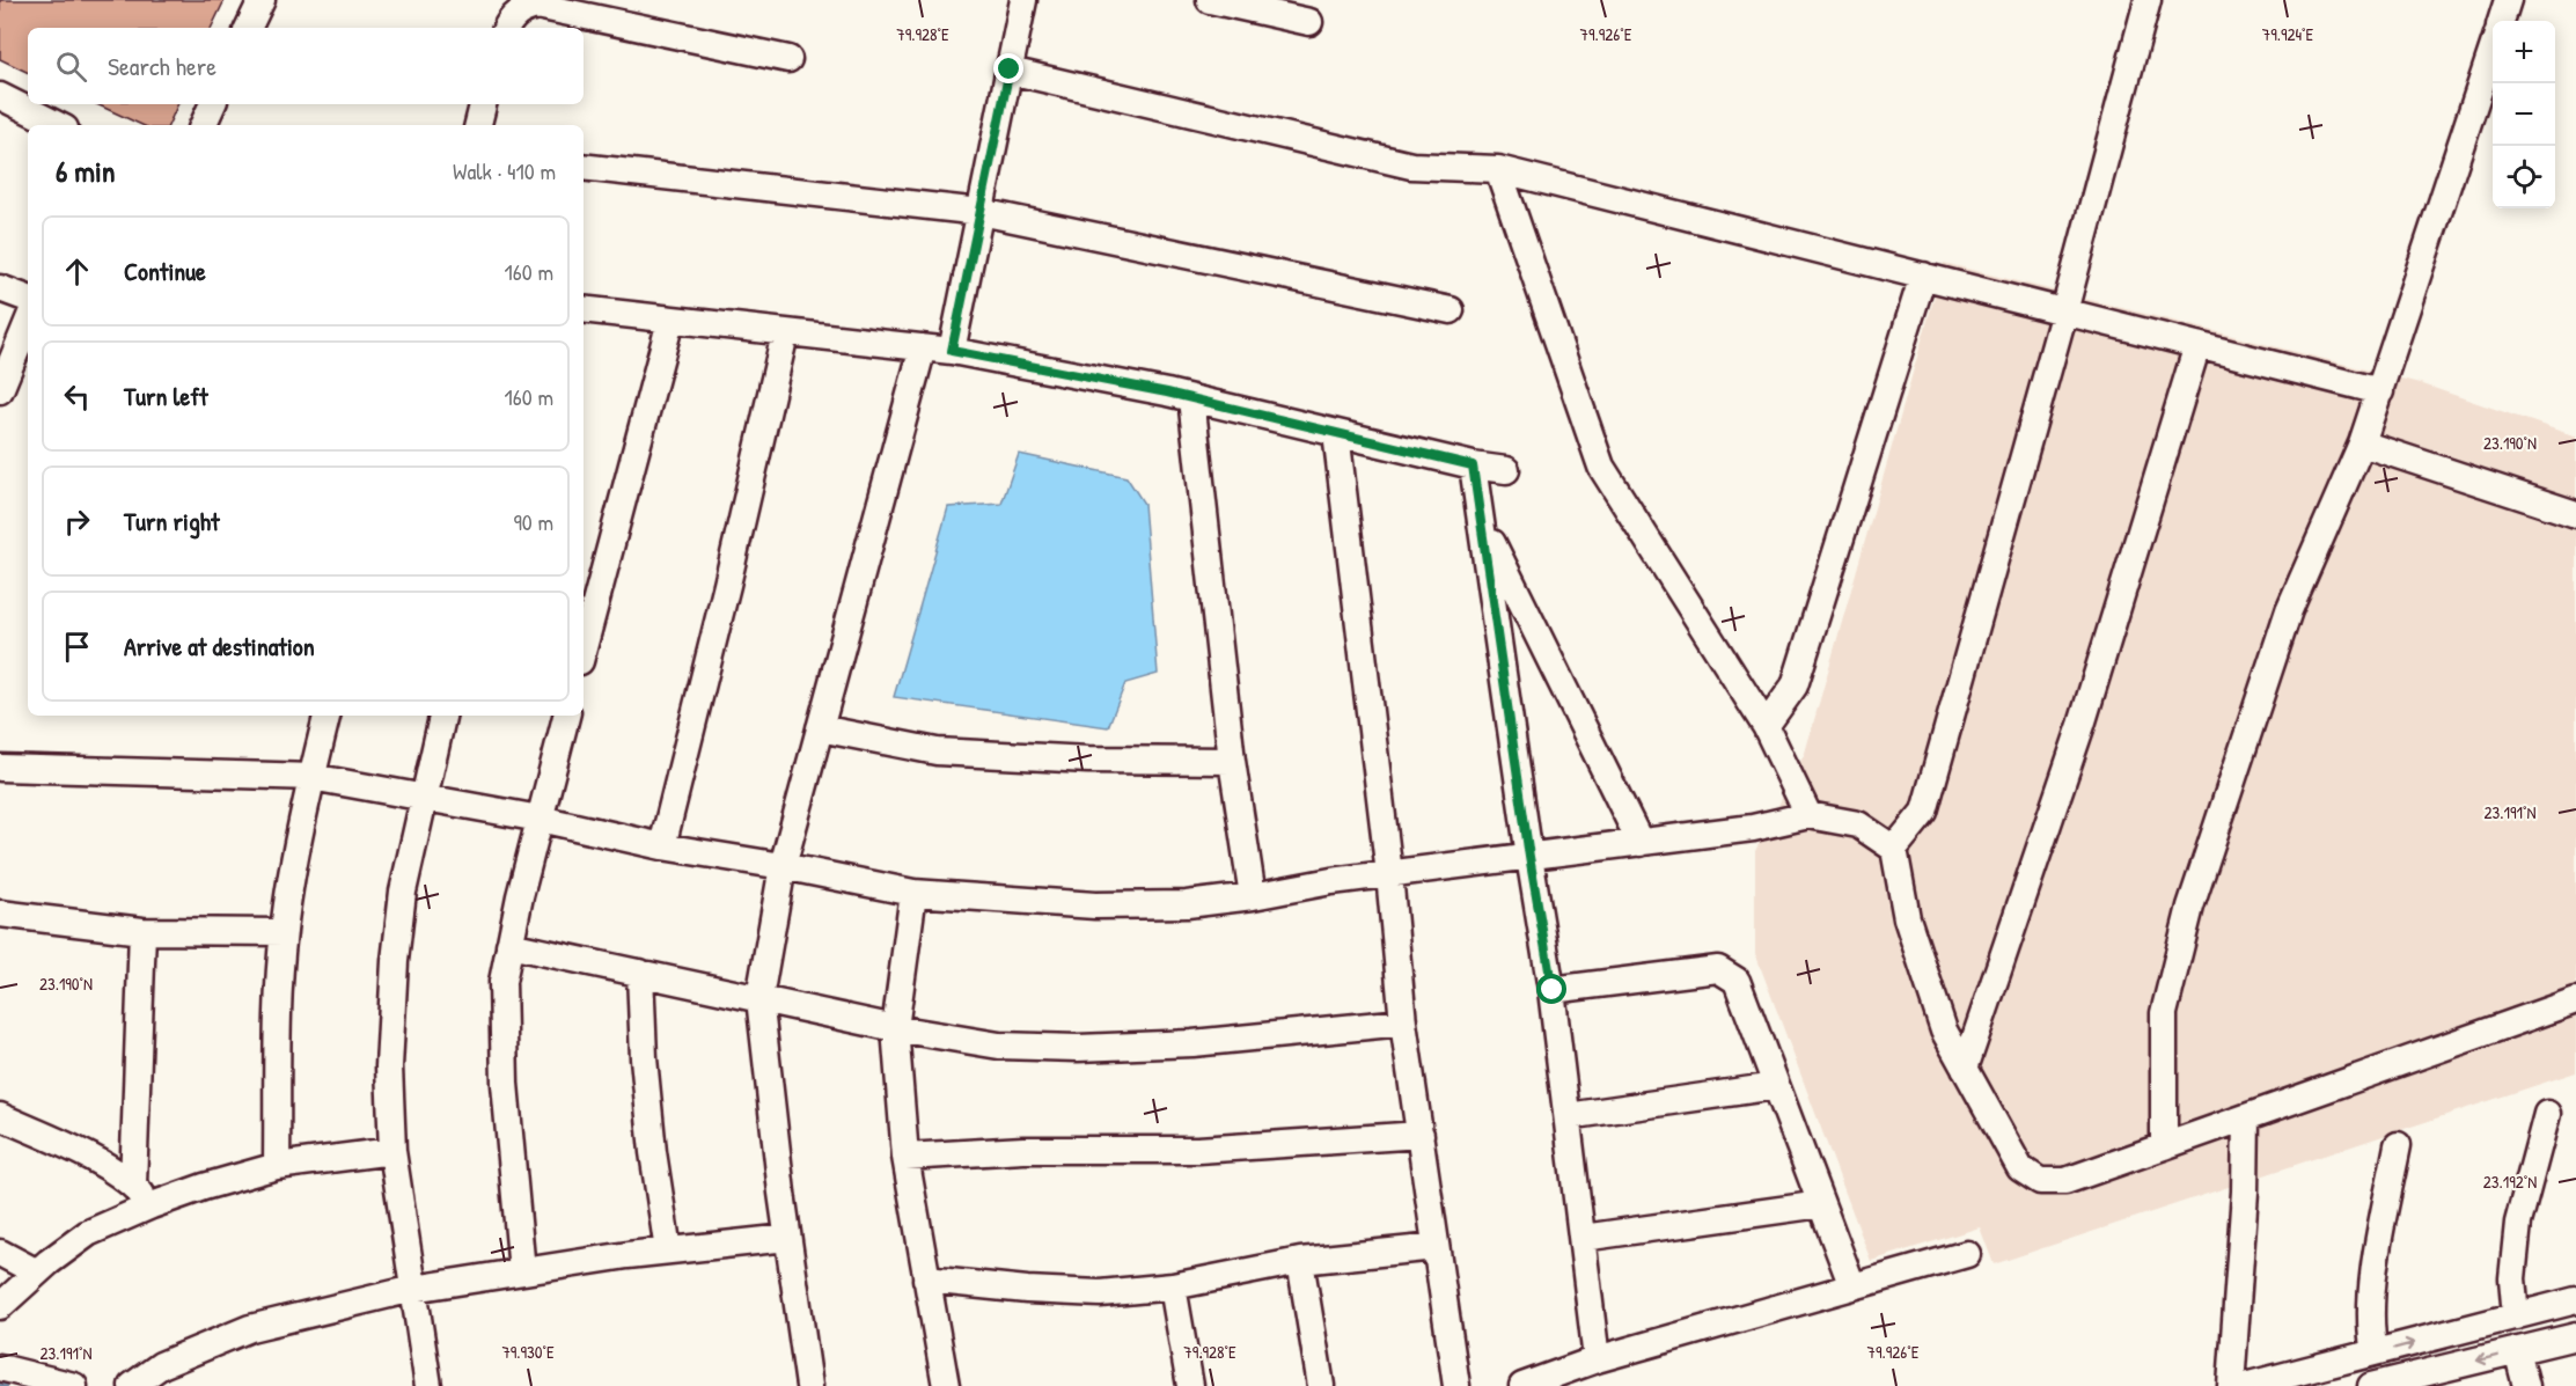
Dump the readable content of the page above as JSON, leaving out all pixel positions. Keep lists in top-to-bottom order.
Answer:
{
  "page": {
    "map_buttons": ["+", "−"],
    "search": "Search here",
    "heading": ["6 min", "Walk · 410 m"],
    "list": [
      ["Continue", "160 m"],
      ["Turn left", "160 m"],
      ["Turn right", "90 m"],
      "Arrive at destination"
    ]
  },
  "coordinates": [
    "79.928°E",
    "79.926°E",
    "79.924°E",
    "23.190°N",
    "23.191°N",
    "23.192°N",
    "79.930°E"
  ]
}
